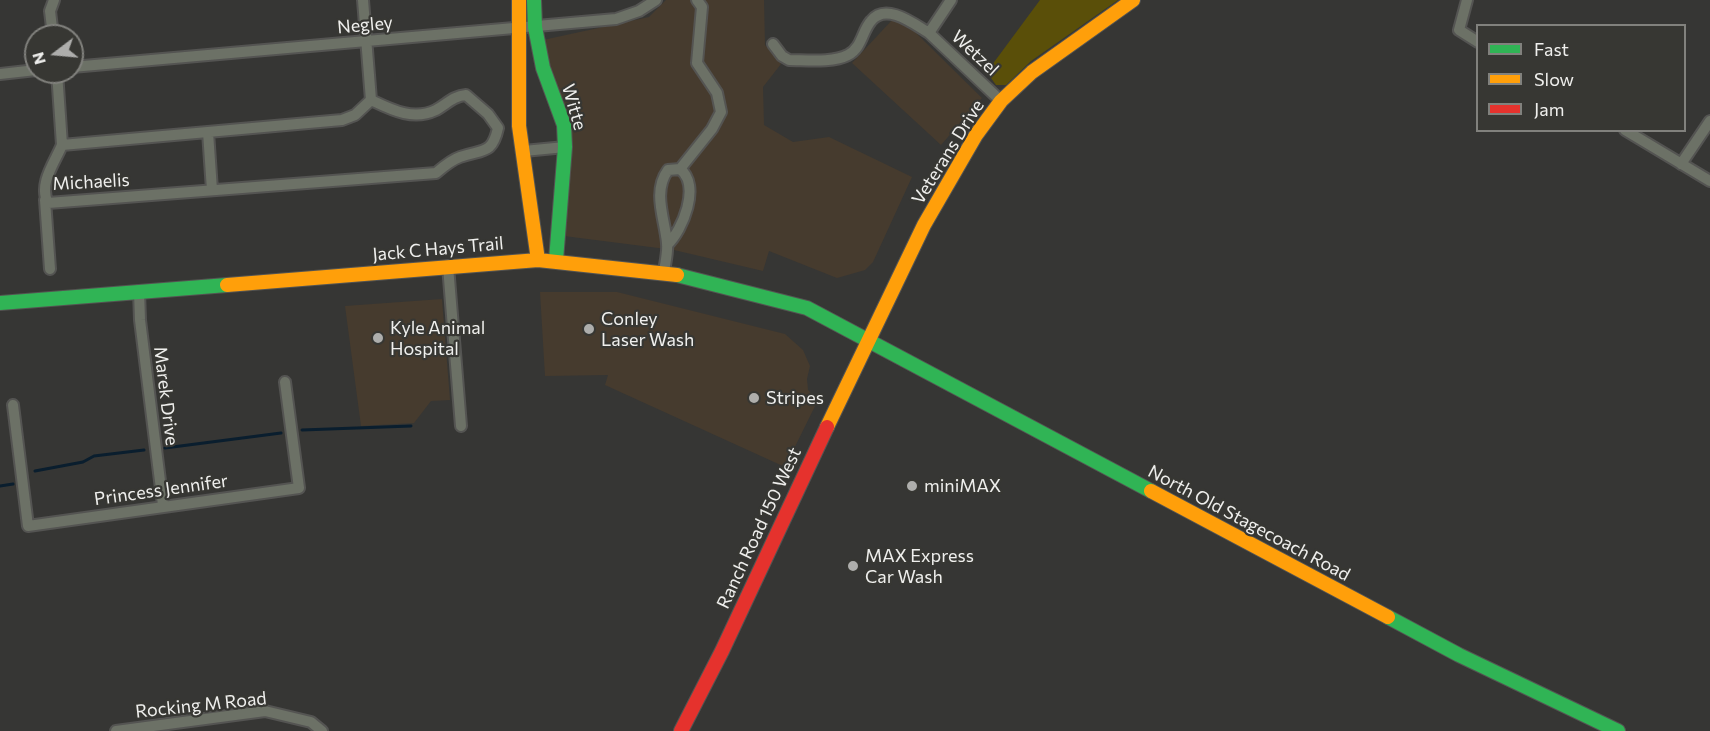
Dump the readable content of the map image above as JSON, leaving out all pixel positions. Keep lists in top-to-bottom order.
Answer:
{
  "streets": {
    "main road": [
      "Witte",
      "Veterans Drive",
      "Jack C Hays Trail",
      "North Old Stagecoach Road",
      "Ranch Road 150 West"
    ],
    "street": [
      "Negley",
      "Wetzel",
      "Michaelis",
      "Marek Drive",
      "Princess Jennifer",
      "Rocking M Road"
    ]
  },
  "crossings": [
    ["Negley", "Witte"],
    ["Wetzel", "Veterans Drive"],
    ["Witte", "Jack C Hays Trail"],
    ["Veterans Drive", "Jack C Hays Trail"],
    ["Veterans Drive", "North Old Stagecoach Road"],
    ["Veterans Drive", "Ranch Road 150 West"],
    ["Jack C Hays Trail", "Marek Drive"],
    ["Jack C Hays Trail", "North Old Stagecoach Road"],
    ["Jack C Hays Trail", "Ranch Road 150 West"],
    ["Marek Drive", "Princess Jennifer"],
    ["North Old Stagecoach Road", "Ranch Road 150 West"]
  ],
  "places": [
    "Conley Laser Wash",
    "Kyle Animal Hospital",
    "Stripes",
    "miniMAX",
    "MAX Express Car Wash"
  ],
  "legend": ["Fast", "Slow", "Jam"],
  "north": "left"
}
